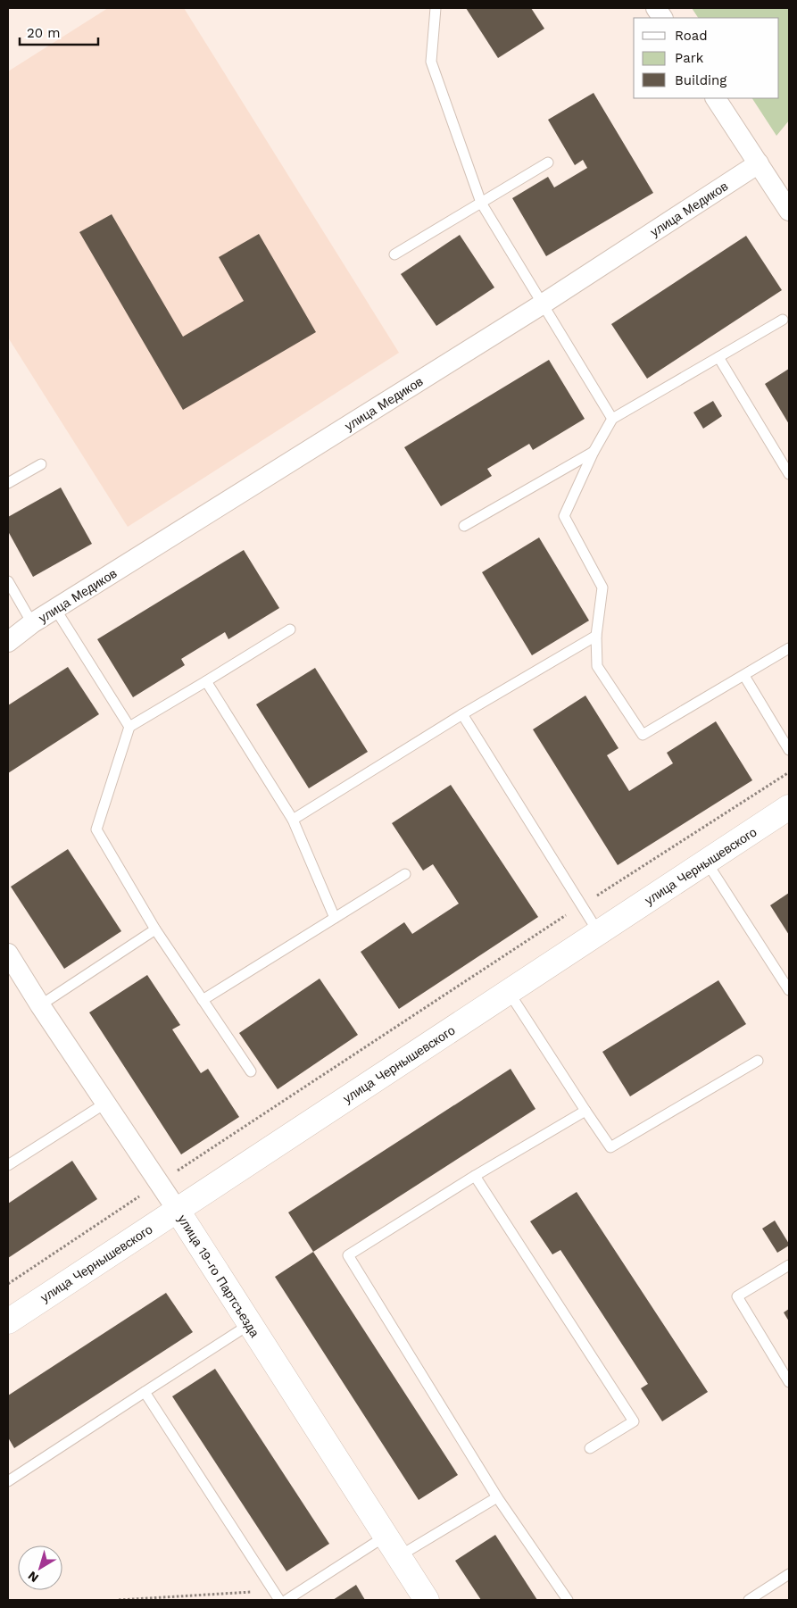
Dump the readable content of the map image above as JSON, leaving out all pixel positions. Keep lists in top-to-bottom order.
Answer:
{
  "streets": {
    "street": ["улица Медиков", "улица Чернышевского", "улица 19-го Партсъезда"]
  },
  "crossings": [
    ["улица Чернышевского", "улица 19-го Партсъезда"]
  ],
  "legend": ["Road", "Park", "Building"],
  "scale_bar": "20 m",
  "north": "bottom left"
}
